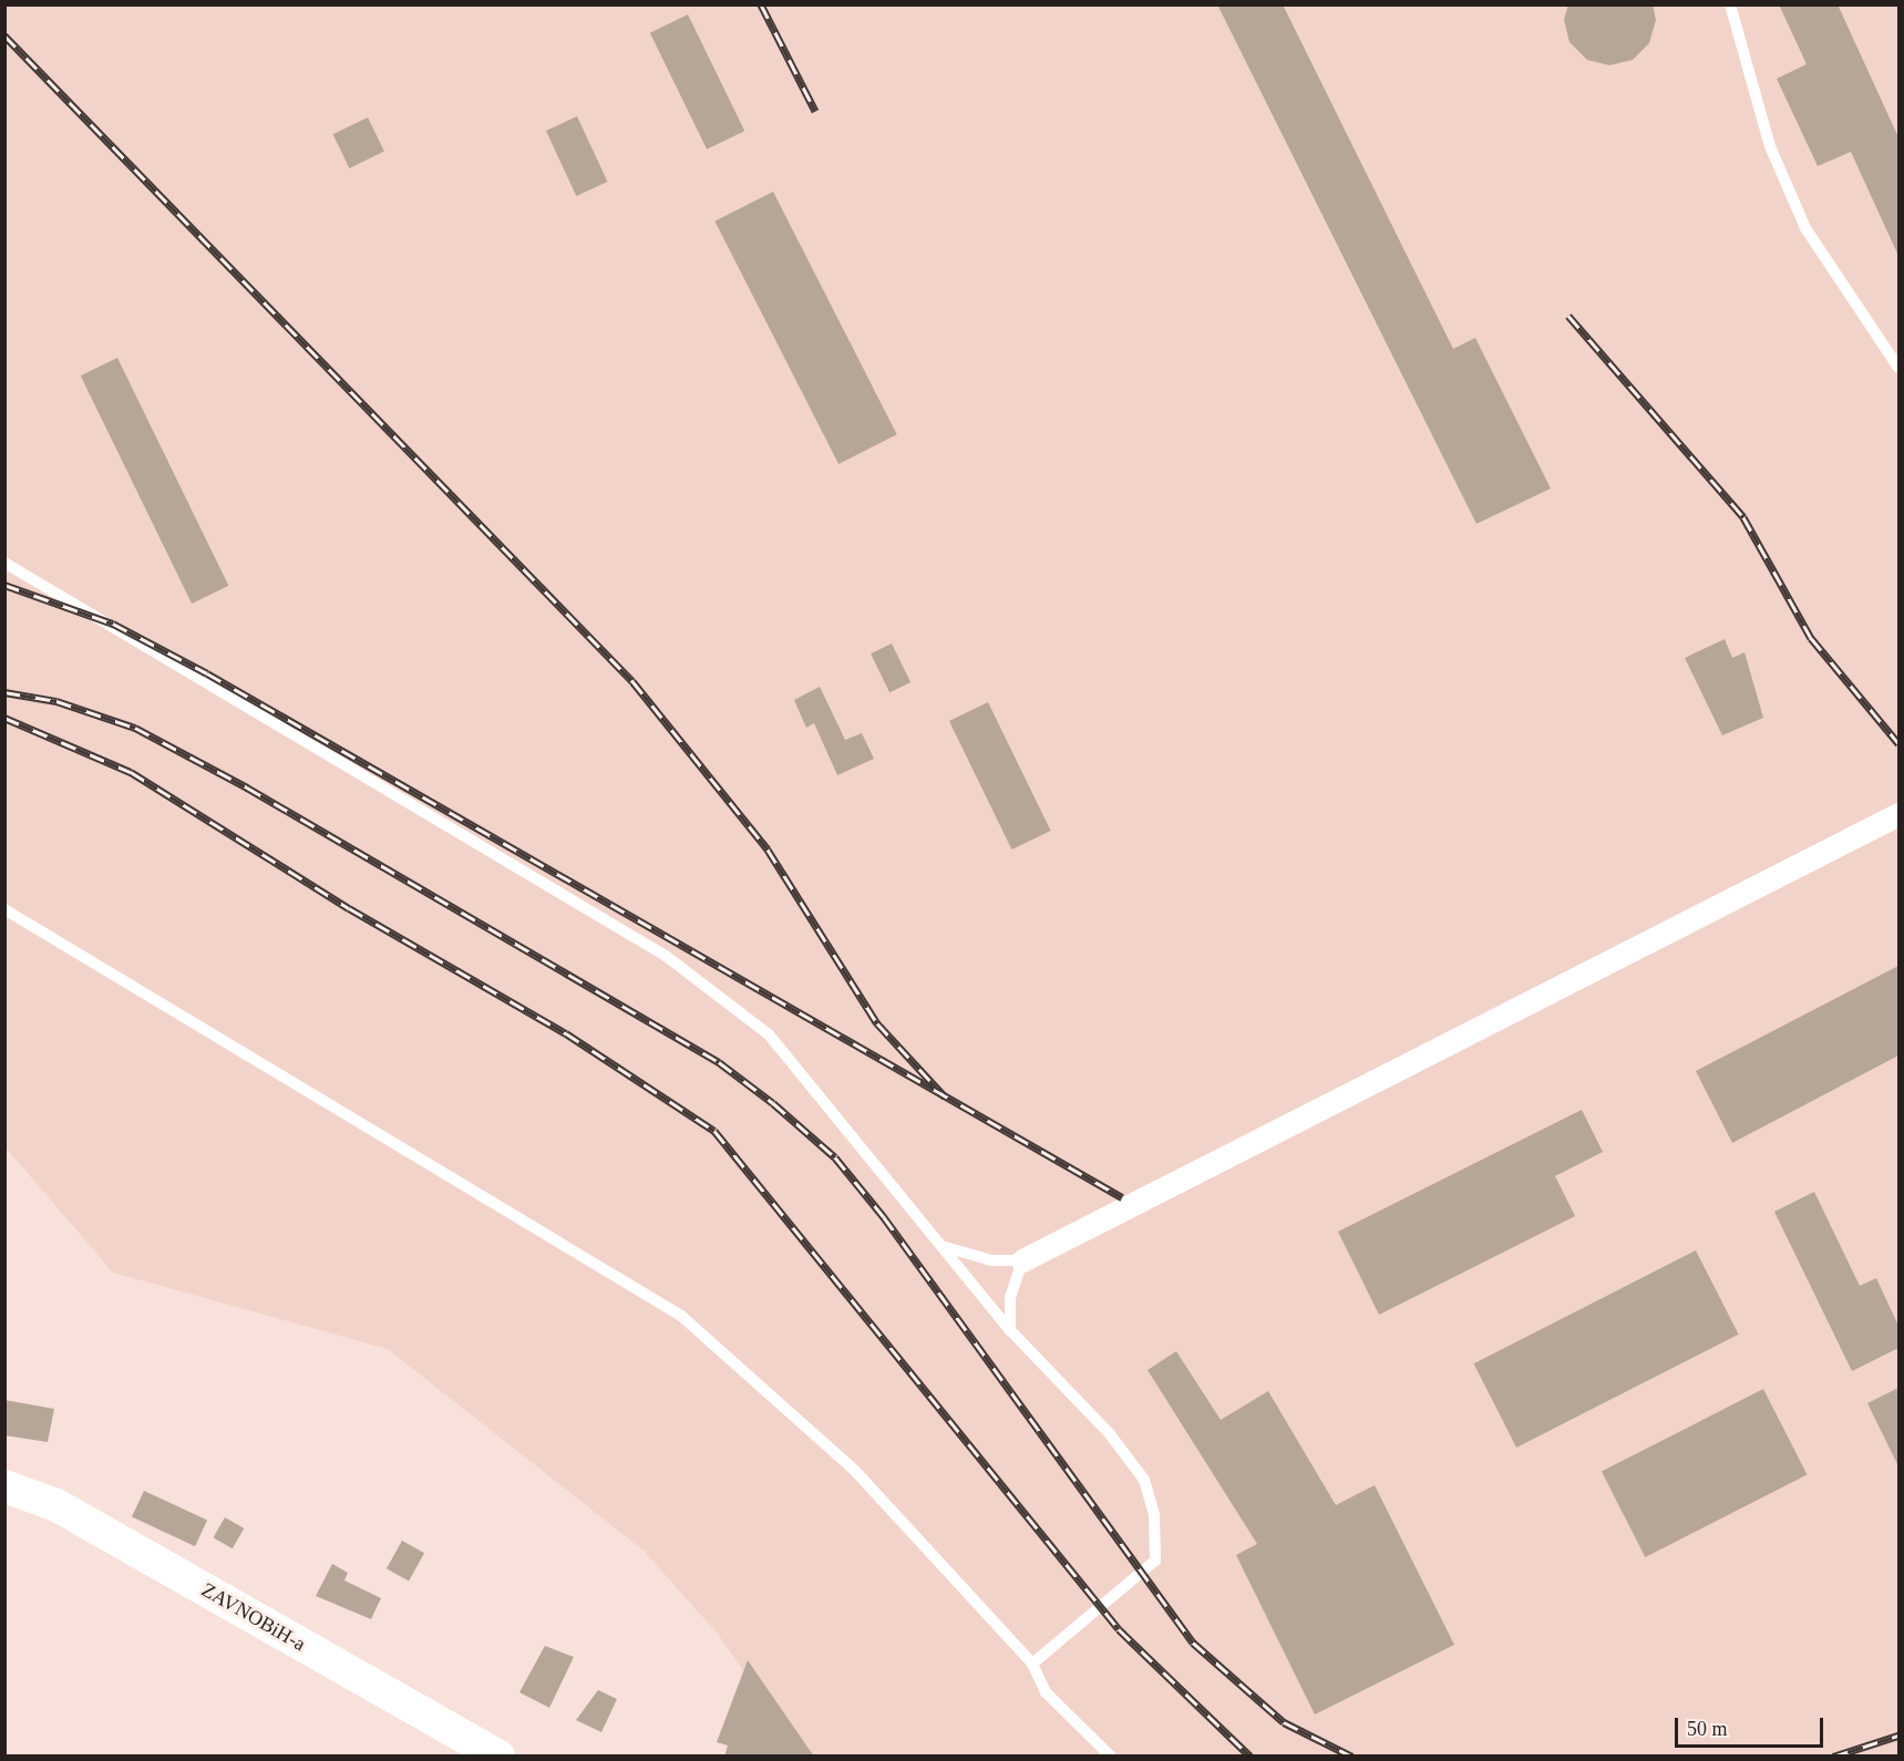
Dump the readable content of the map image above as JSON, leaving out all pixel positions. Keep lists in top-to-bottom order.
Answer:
{
  "streets": {
    "main road": ["ZAVNOBiH-a"]
  },
  "scale_bar": "50 m"
}
